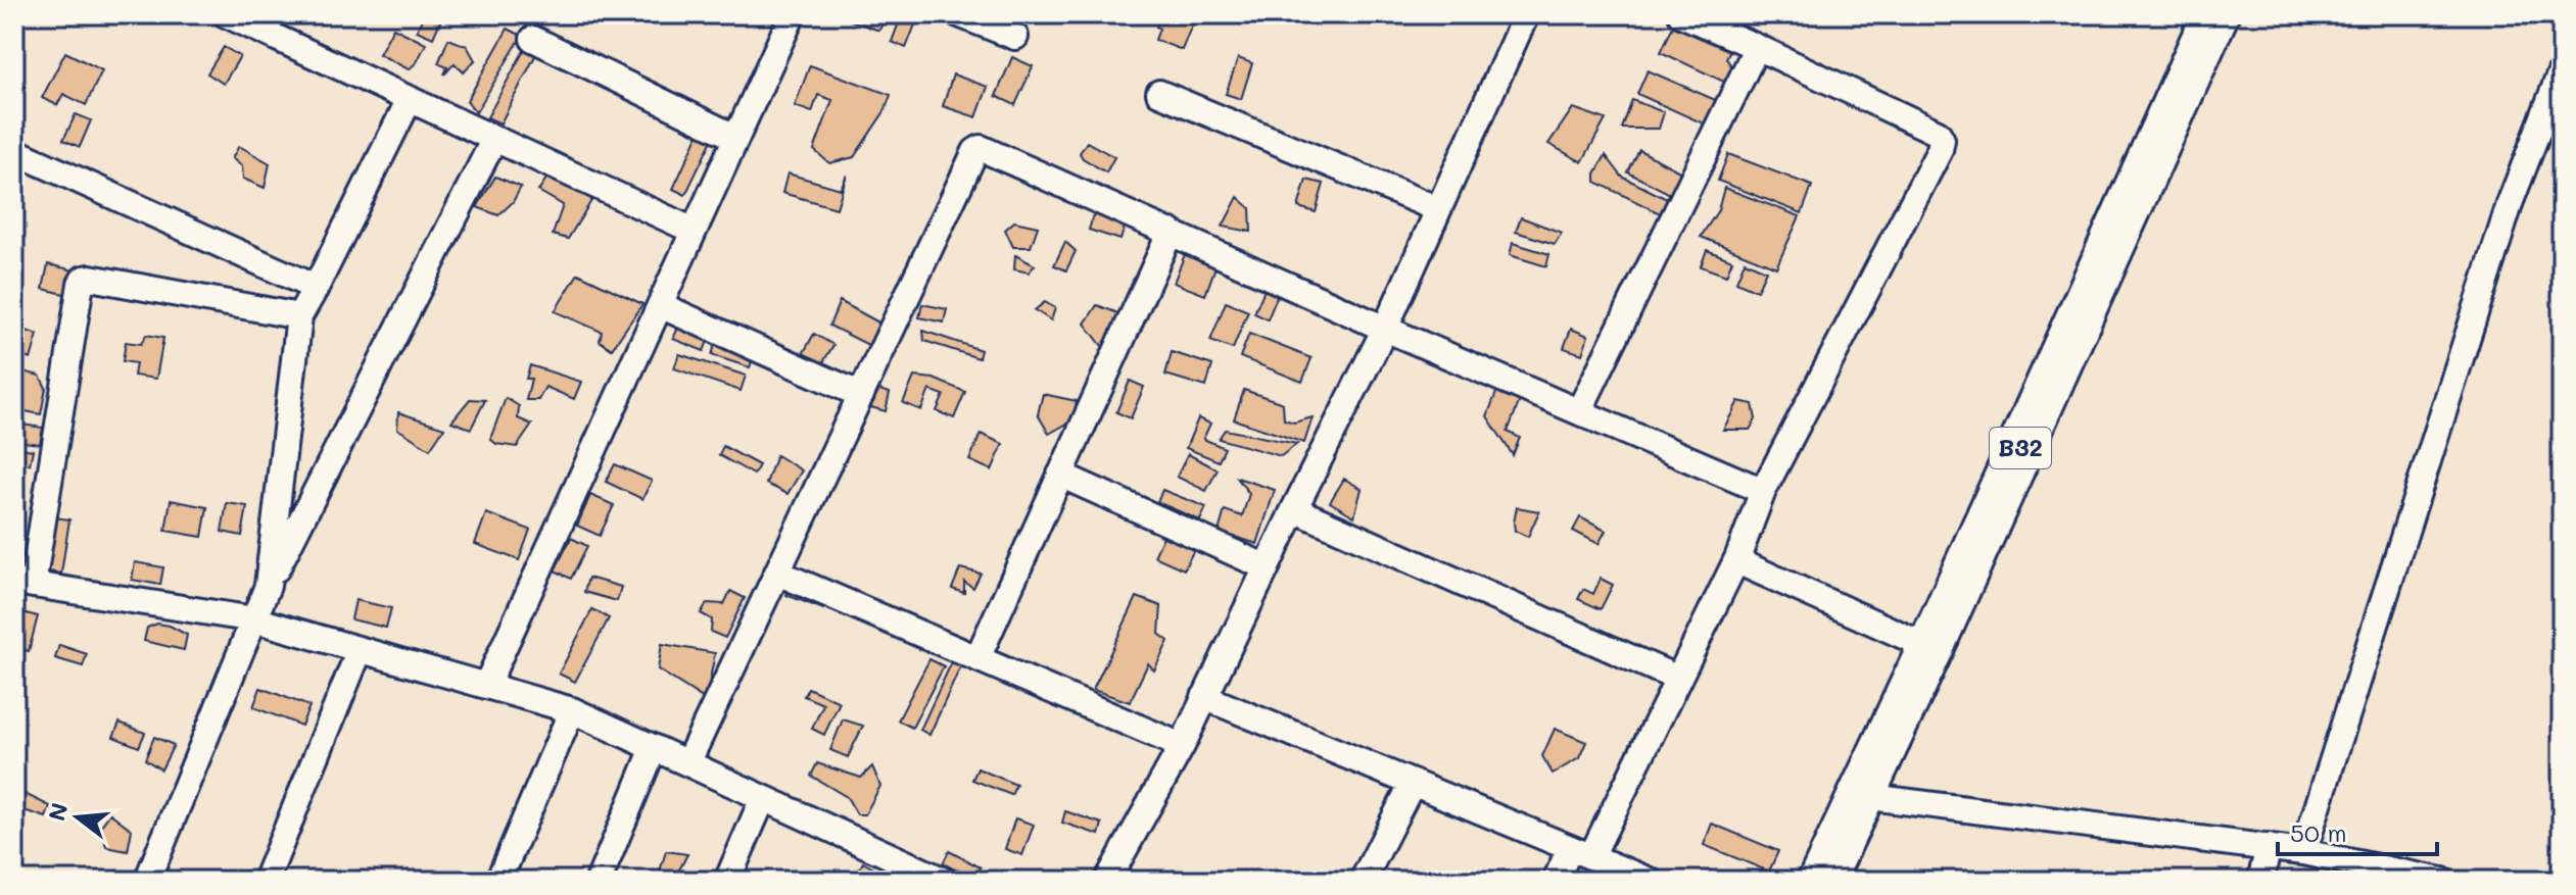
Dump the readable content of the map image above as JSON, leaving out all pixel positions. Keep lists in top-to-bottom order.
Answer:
{
  "streets": {
    "highway": ["B32"]
  },
  "scale_bar": "50 m",
  "north": "left"
}
